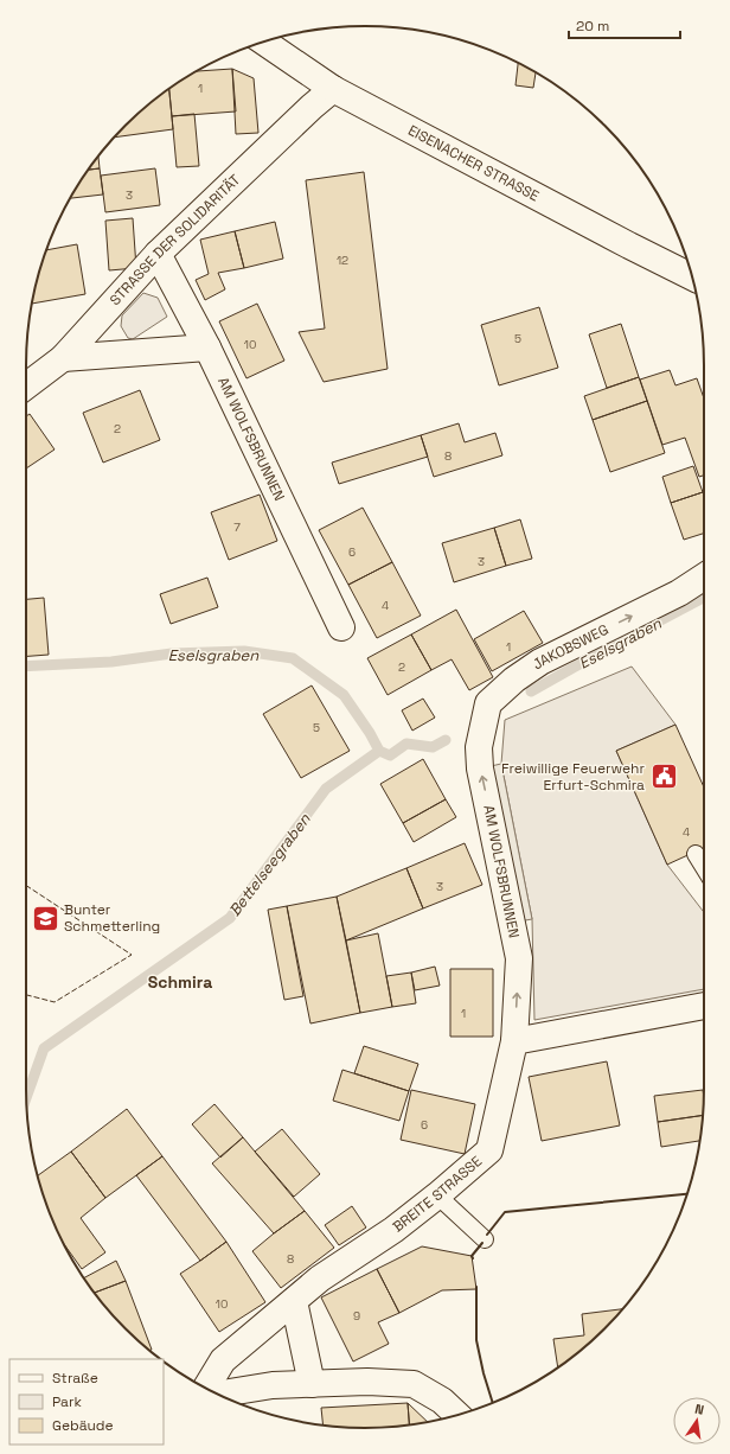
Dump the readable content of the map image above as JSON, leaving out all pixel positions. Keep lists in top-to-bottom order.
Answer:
{
  "streets": {
    "street": [
      "EISENACHER STRASSE",
      "STRASSE DER SOLIDARITÄT",
      "AM WOLFSBRUNNEN",
      "JAKOBSWEG",
      "BREITE STRASSE"
    ]
  },
  "crossings": [
    ["EISENACHER STRASSE", "STRASSE DER SOLIDARITÄT"],
    ["STRASSE DER SOLIDARITÄT", "AM WOLFSBRUNNEN"],
    ["AM WOLFSBRUNNEN", "JAKOBSWEG"],
    ["AM WOLFSBRUNNEN", "BREITE STRASSE"]
  ],
  "one_way": ["AM WOLFSBRUNNEN", "JAKOBSWEG"],
  "districts": ["Schmira"],
  "water": ["Eselsgraben", "Bettelseegraben"],
  "places": {
    "public building": ["Freiwillige Feuerwehr Erfurt-Schmira"],
    "school or university": ["Bunter Schmetterling"]
  },
  "house_numbers": [
    "1",
    "3",
    "12",
    "5",
    "10",
    "2",
    "8",
    "7",
    "6",
    "3",
    "4",
    "1",
    "2",
    "5",
    "4",
    "3",
    "1",
    "6",
    "8",
    "10",
    "9"
  ],
  "legend": ["Straße", "Park", "Gebäude"],
  "scale_bar": "20 m",
  "north": "top"
}
